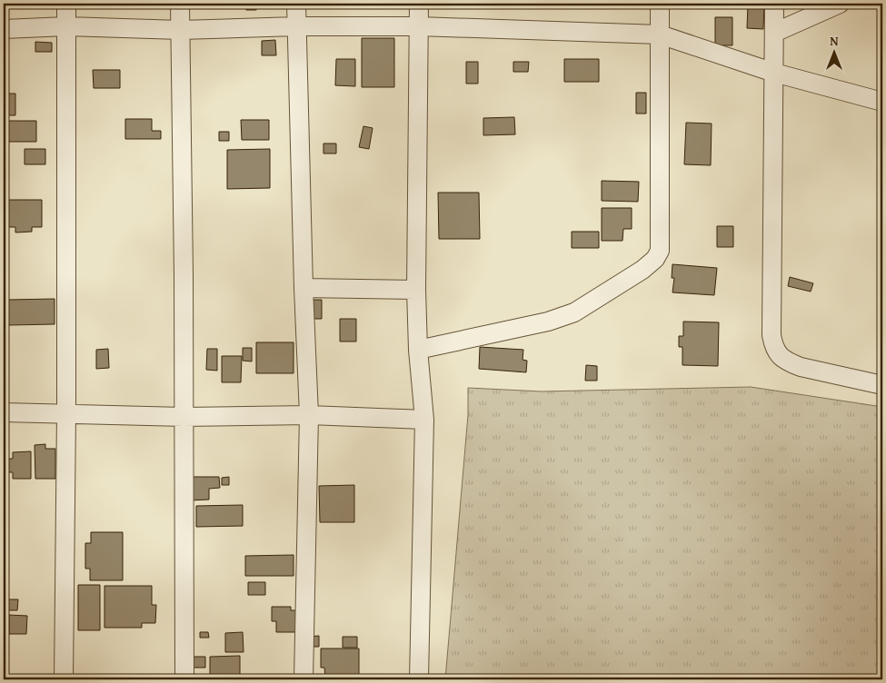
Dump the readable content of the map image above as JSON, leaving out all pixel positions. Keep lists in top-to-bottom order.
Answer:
{
  "north": "top"
}
